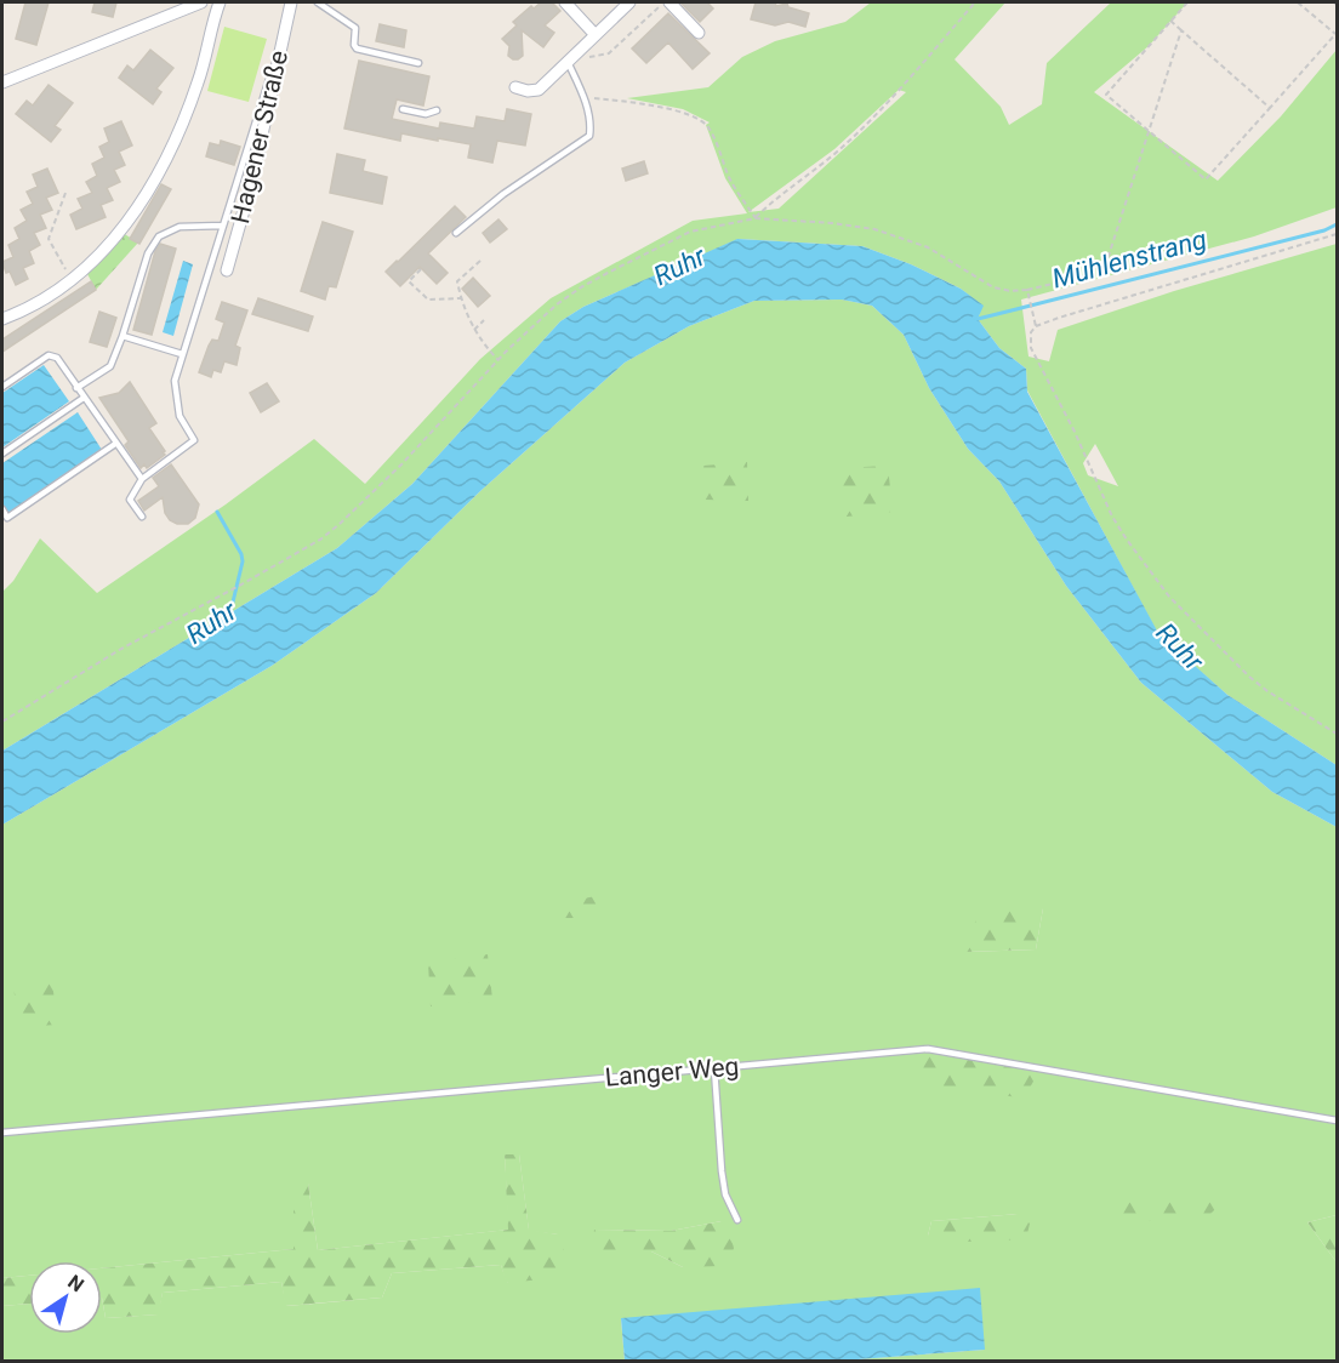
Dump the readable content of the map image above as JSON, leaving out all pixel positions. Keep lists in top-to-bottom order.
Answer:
{
  "streets": {
    "street": ["Hagener Straße"],
    "lane": ["Langer Weg"]
  },
  "water": ["Mühlenstrang", "Ruhr"],
  "north": "top right"
}
